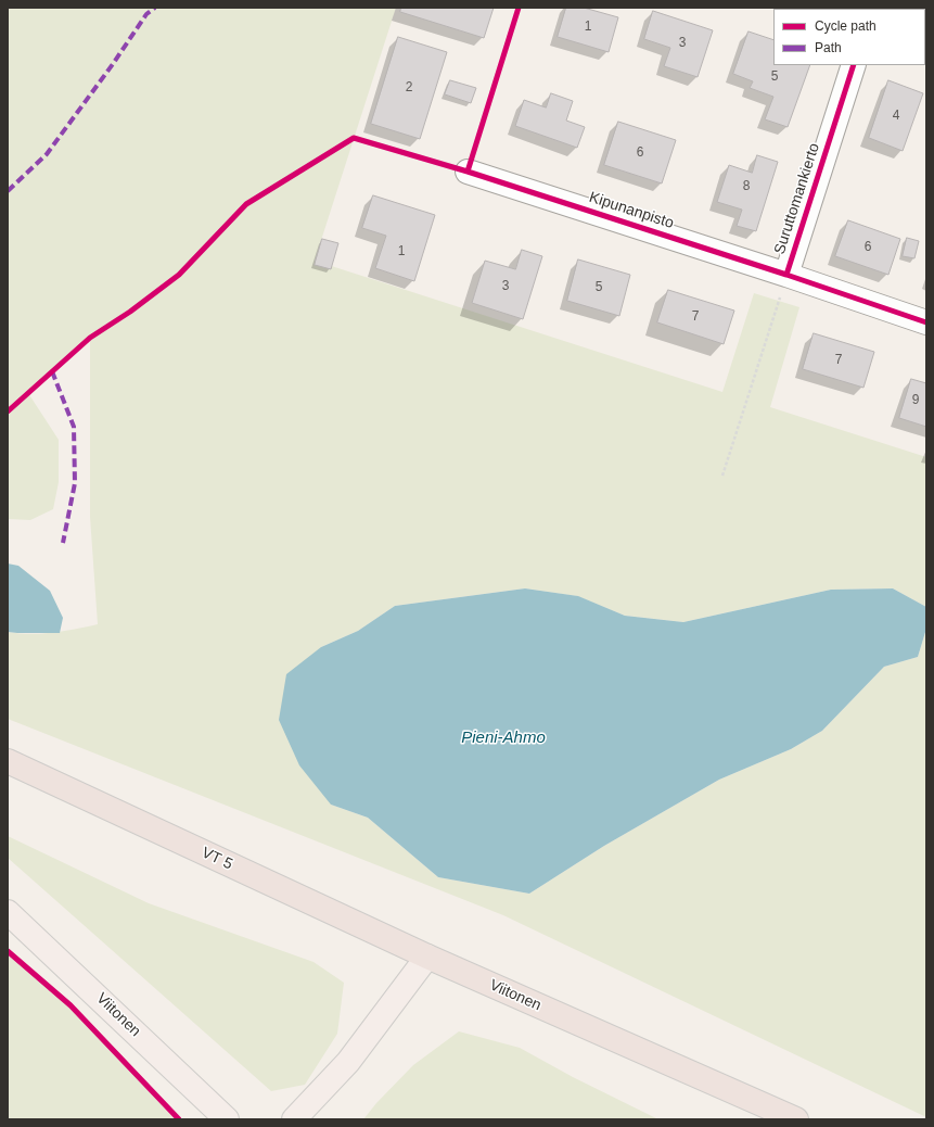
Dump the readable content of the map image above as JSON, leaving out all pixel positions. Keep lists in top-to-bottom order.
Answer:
{
  "streets": {
    "highway": ["VT 5", "Viitonen"],
    "street": ["Suruttomankierto", "Kipunanpisto"]
  },
  "crossings": [
    ["Suruttomankierto", "Kipunanpisto"],
    ["VT 5", "Viitonen"]
  ],
  "water": ["Pieni-Ahmo"],
  "house_numbers": [
    "1",
    "3",
    "5",
    "2",
    "4",
    "6",
    "8",
    "6",
    "1",
    "3",
    "5",
    "7",
    "7",
    "9"
  ],
  "legend": ["Cycle path", "Path"]
}
